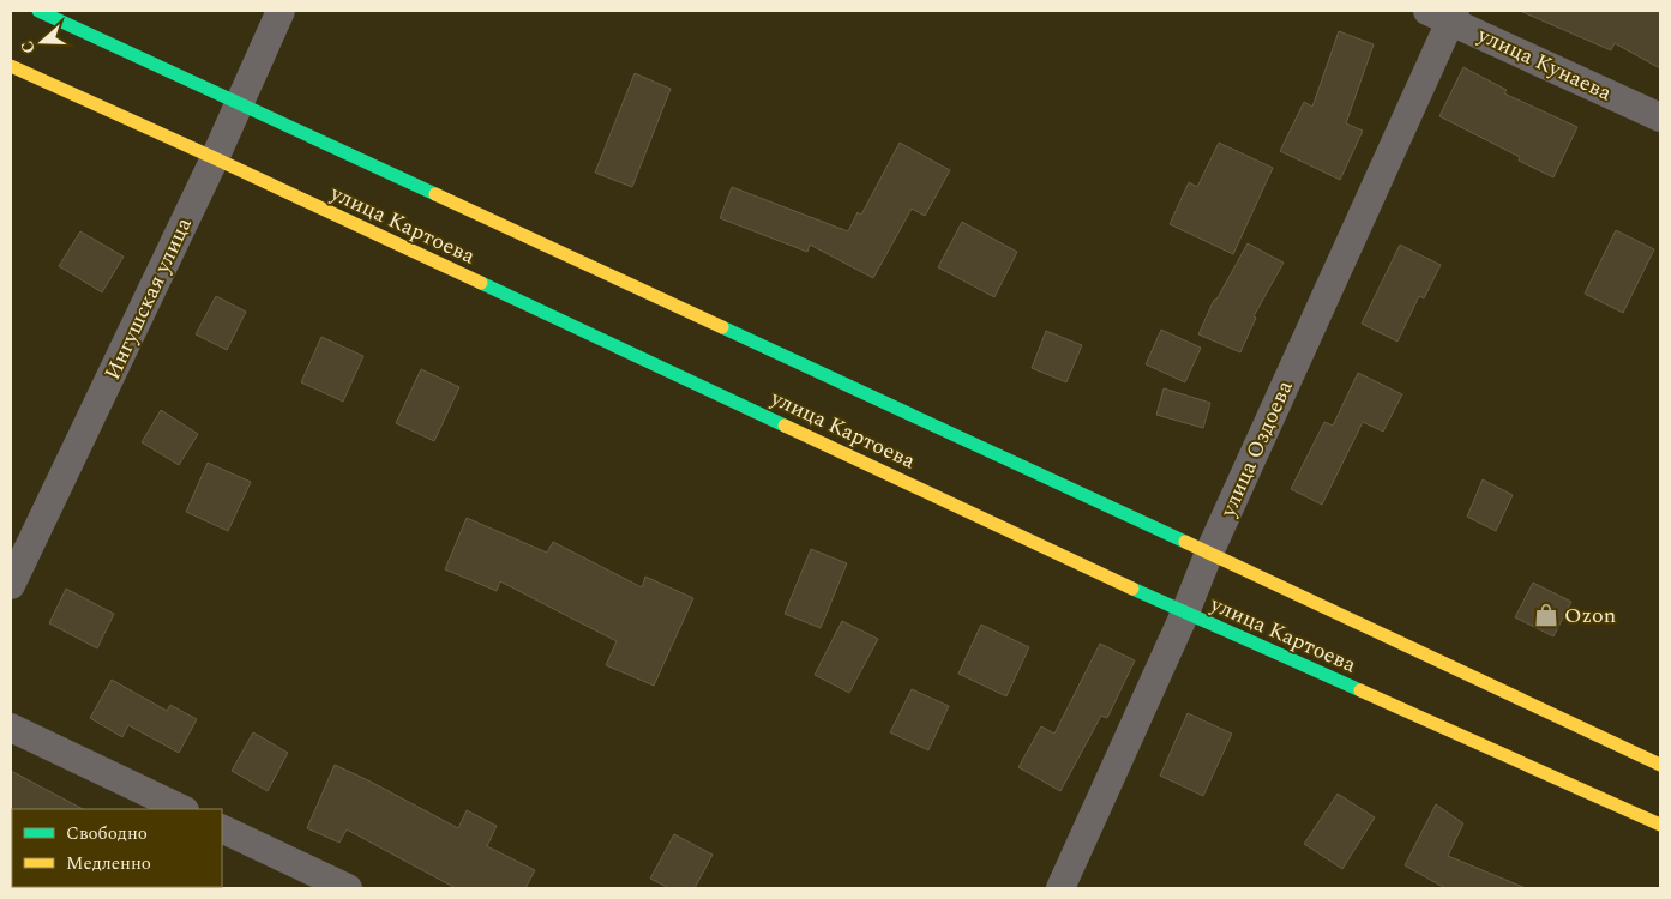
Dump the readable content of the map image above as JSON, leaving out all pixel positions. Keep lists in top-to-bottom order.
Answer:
{
  "streets": {
    "main road": ["улица Картоева"],
    "street": ["улица Кунаева", "Ингушская улица", "улица Оздоева"]
  },
  "crossings": [
    ["улица Кунаева", "улица Оздоева"],
    ["улица Картоева", "Ингушская улица"],
    ["улица Картоева", "улица Оздоева"]
  ],
  "places": {
    "shop": ["Ozon"]
  },
  "legend": ["Свободно", "Медленно"],
  "north": "left"
}
